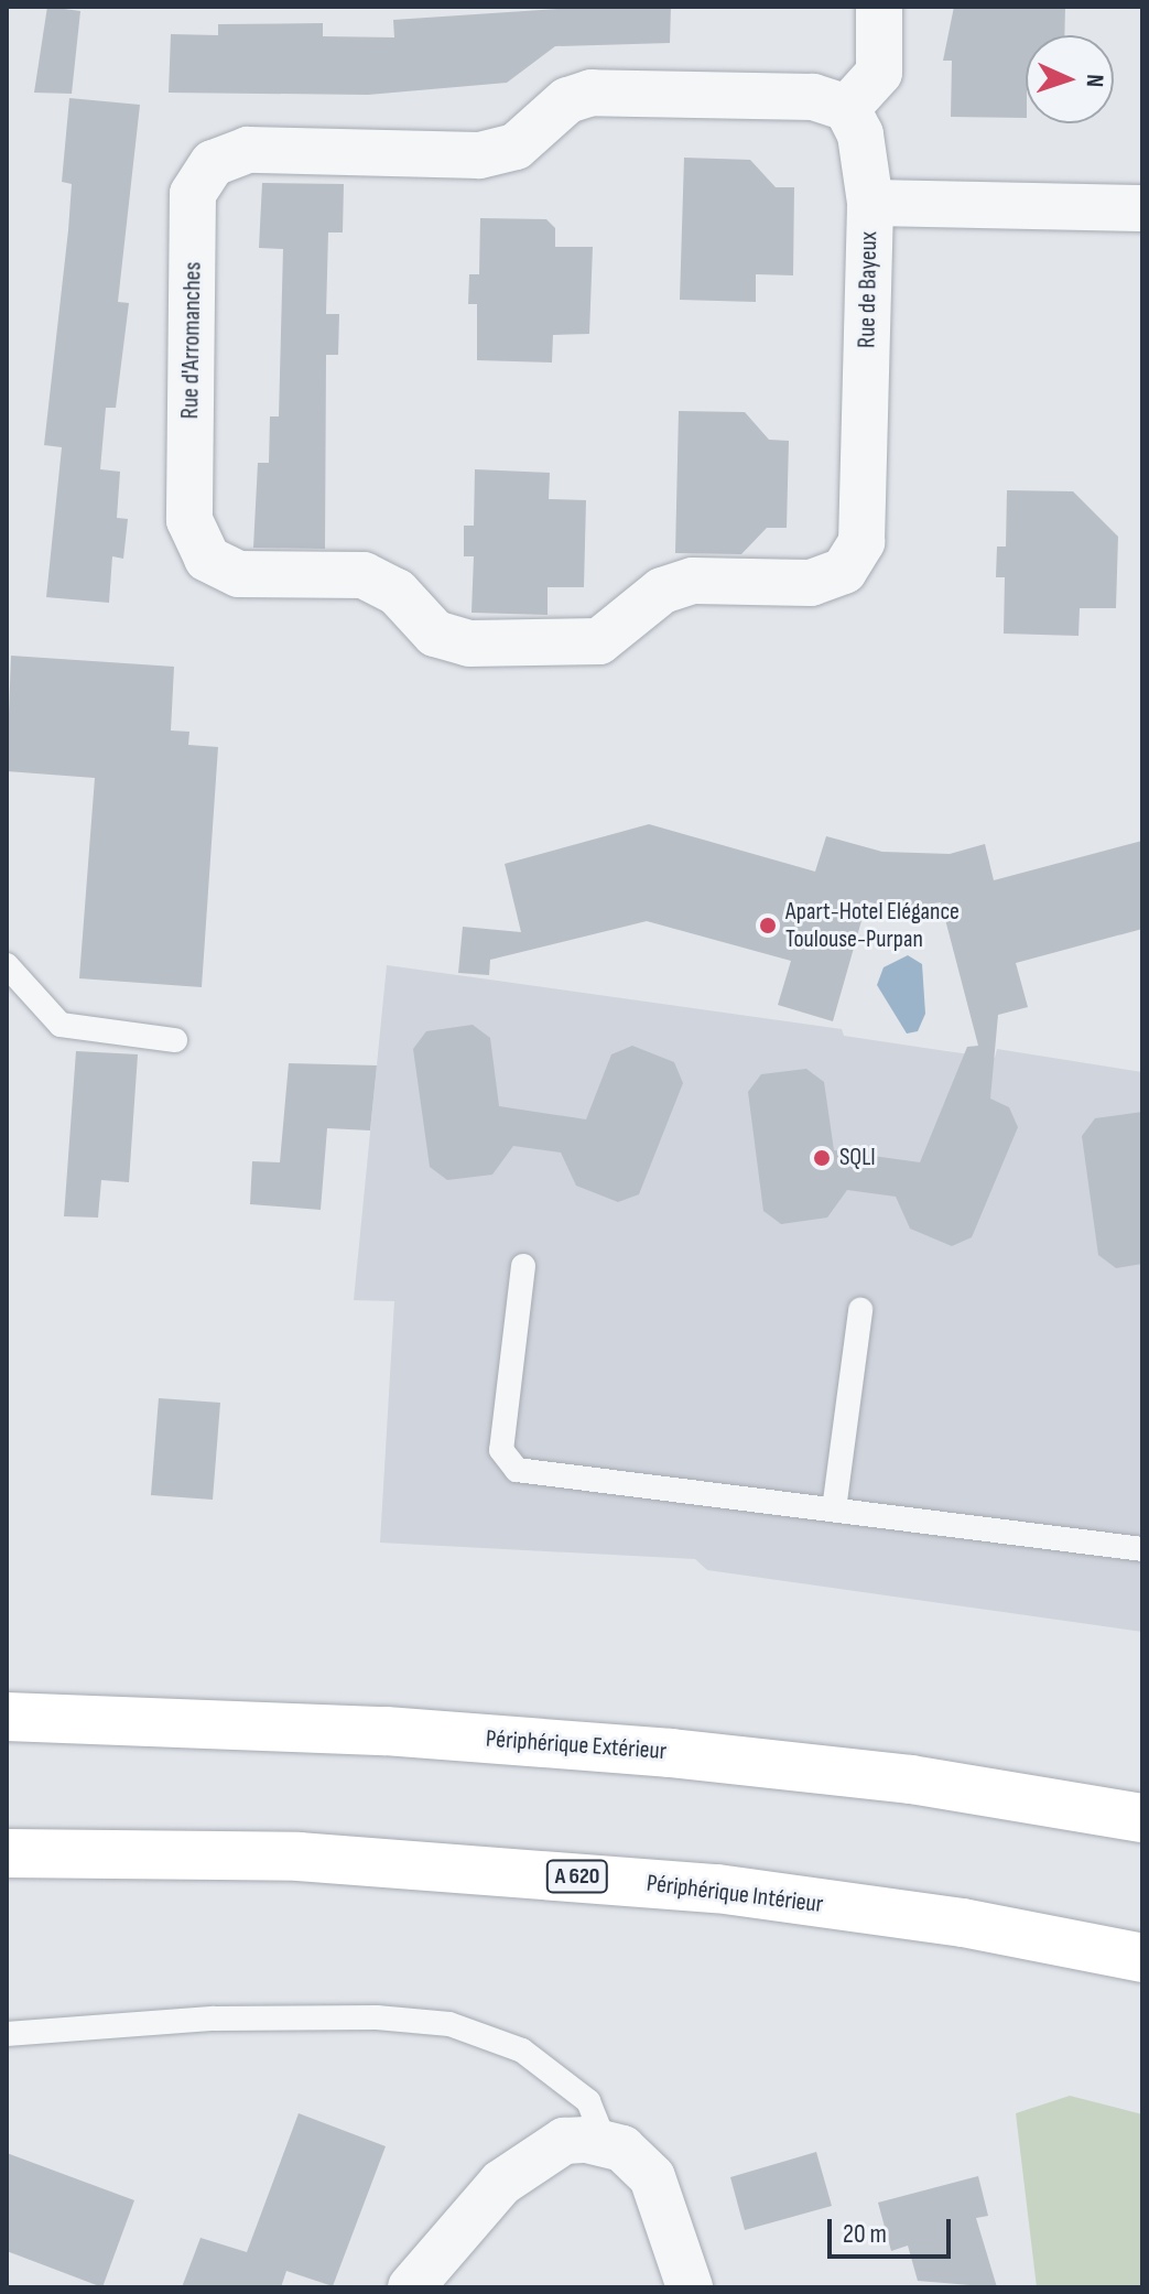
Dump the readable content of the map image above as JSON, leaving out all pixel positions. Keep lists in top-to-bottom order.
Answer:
{
  "streets": {
    "highway": ["Périphérique Extérieur", "A 620", "Périphérique Intérieur"],
    "street": ["Rue de Bayeux", "Rue d'Arromanches"]
  },
  "crossings": [
    ["Rue de Bayeux", "Rue d'Arromanches"]
  ],
  "places": ["Apart-Hotel Elégance Toulouse-Purpan", "SQLI"],
  "scale_bar": "20 m",
  "north": "right"
}
